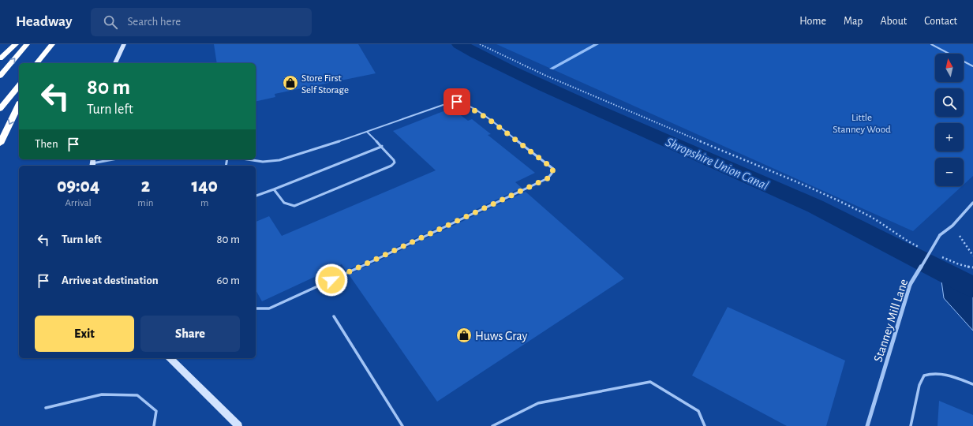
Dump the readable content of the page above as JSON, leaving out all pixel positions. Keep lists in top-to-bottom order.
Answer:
{
  "streets": {
    "street": ["Stanney Mill Lane"]
  },
  "water": ["Shropshire Union Canal"],
  "parks": ["Little Stanney Wood"],
  "places": {
    "shop": ["Store First Self Storage", "Huws Gray"]
  },
  "north": "top",
  "page": {
    "header": "Headway",
    "search": "Search here",
    "nav": [
      "Home",
      "Map",
      "About",
      "Contact"
    ],
    "map_buttons": ["+", "−"],
    "turn": ["80 m", "Turn left"],
    "then": "Then",
    "eta": [
      "09:04",
      "Arrival",
      "2",
      "min",
      "140",
      "m"
    ],
    "list": [
      {
        "name": "Turn left",
        "value": "80 m"
      },
      {
        "name": "Arrive at destination",
        "value": "60 m"
      }
    ],
    "buttons": ["Exit", "Share"]
  }
}
